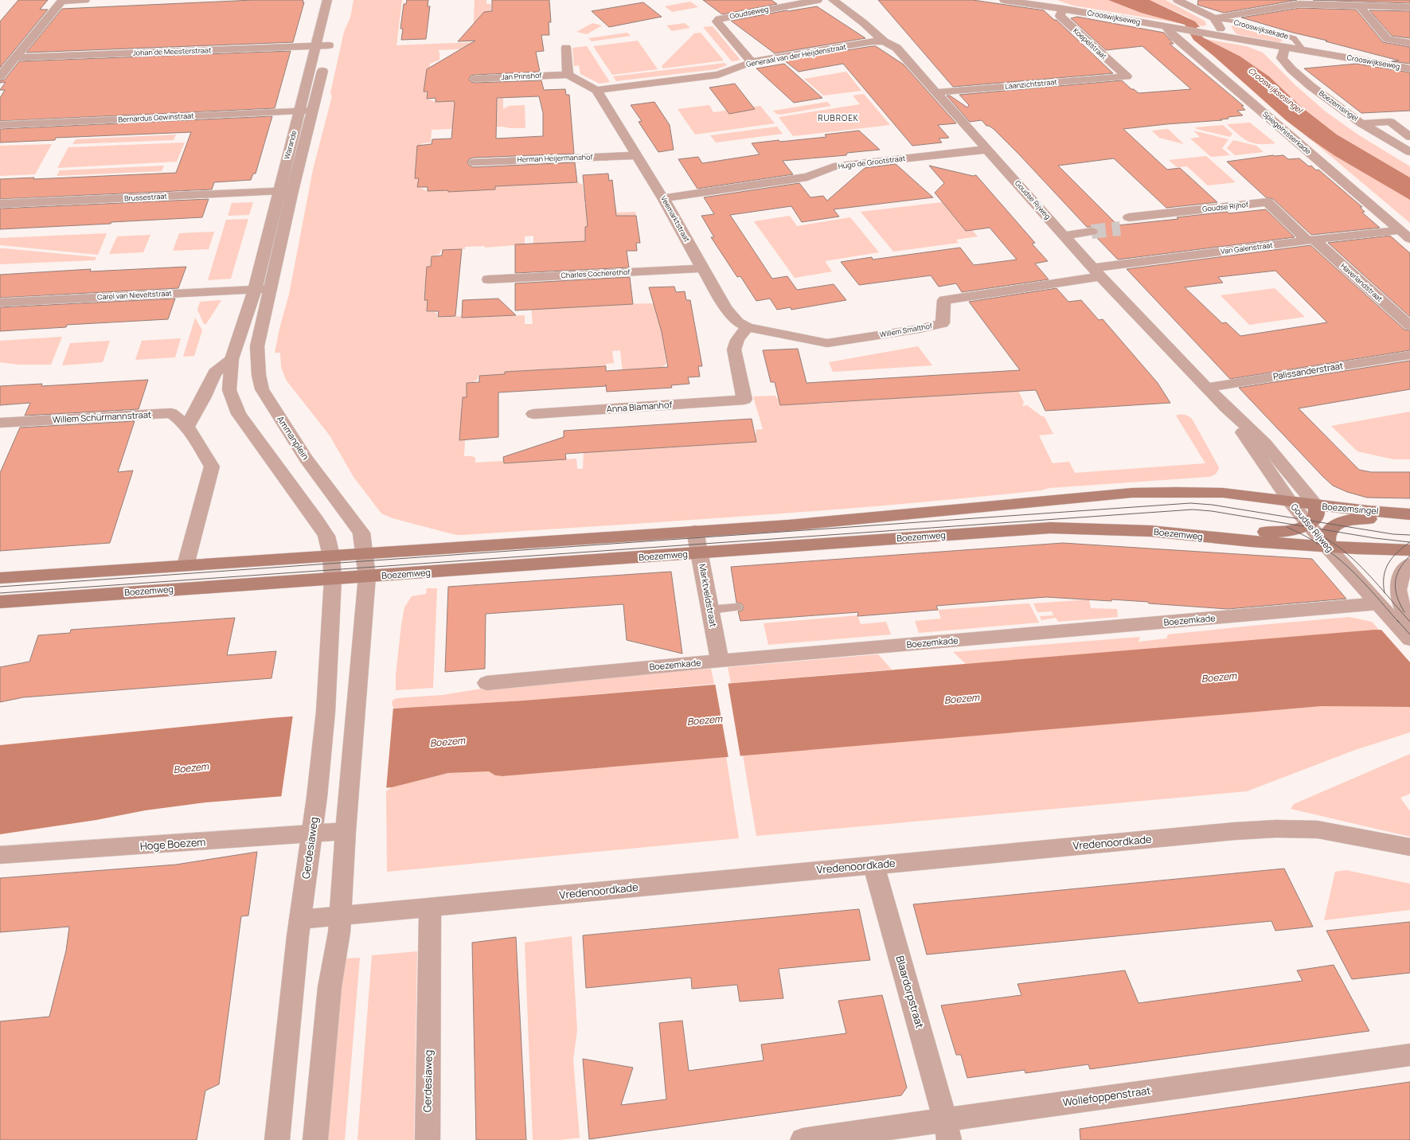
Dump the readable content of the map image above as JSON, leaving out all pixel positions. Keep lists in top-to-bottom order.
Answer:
{
  "streets": {
    "main road": ["Boezemsingel", "Boezemweg"],
    "street": [
      "Goudseweg",
      "Crooswijkseweg",
      "Koepelstraat",
      "Johan de Meesterstraat",
      "Generaal van der Heijdenstraat",
      "Jan Prinshof",
      "Laanzichtstraat",
      "Bernardus Gewinstraat",
      "Spiegelnisserkade",
      "Warande",
      "Herman Heijermanshof",
      "Hugo de Grootstraat",
      "Brussestraat",
      "Goudse Rijweg",
      "Goudse Rijhof",
      "Veemarktstraat",
      "Van Galenstraat",
      "Charles Cocherethof",
      "Haverlandstraat",
      "Carel van Nieveltstraat",
      "Willem Smalthof",
      "Palissanderstraat",
      "Anna Blamanhof",
      "Willem Schürmannstraat",
      "Ammanplein",
      "Marktveldstraat",
      "Boezemkade",
      "Vredenoordkade",
      "Hoge Boezem",
      "Gerdesiaweg",
      "Blaardorpstraat",
      "Wollefoppenstraat"
    ],
    "lane": ["Crooswijksekade"]
  },
  "crossings": [
    ["Goudseweg", "Generaal van der Heijdenstraat"],
    ["Crooswijkseweg", "Crooswijksekade"],
    ["Crooswijkseweg", "Koepelstraat"],
    ["Crooswijkseweg", "Boezemsingel"],
    ["Crooswijkseweg", "Spiegelnisserkade"],
    ["Koepelstraat", "Laanzichtstraat"],
    ["Johan de Meesterstraat", "Warande"],
    ["Generaal van der Heijdenstraat", "Goudse Rijweg"],
    ["Generaal van der Heijdenstraat", "Veemarktstraat"],
    ["Laanzichtstraat", "Goudse Rijweg"],
    ["Boezemsingel", "Goudse Rijweg"],
    ["Bernardus Gewinstraat", "Warande"],
    ["Spiegelnisserkade", "Van Galenstraat"],
    ["Warande", "Brussestraat"],
    ["Warande", "Carel van Nieveltstraat"],
    ["Warande", "Ammanplein"],
    ["Herman Heijermanshof", "Veemarktstraat"],
    ["Hugo de Grootstraat", "Goudse Rijweg"],
    ["Hugo de Grootstraat", "Veemarktstraat"],
    ["Goudse Rijweg", "Van Galenstraat"],
    ["Goudse Rijweg", "Willem Smalthof"],
    ["Goudse Rijweg", "Palissanderstraat"],
    ["Goudse Rijweg", "Boezemweg"],
    ["Goudse Rijweg", "Boezemkade"],
    ["Goudse Rijhof", "Van Galenstraat"],
    ["Goudse Rijhof", "Haverlandstraat"],
    ["Veemarktstraat", "Charles Cocherethof"],
    ["Veemarktstraat", "Willem Smalthof"],
    ["Veemarktstraat", "Anna Blamanhof"],
    ["Van Galenstraat", "Haverlandstraat"],
    ["Van Galenstraat", "Willem Smalthof"],
    ["Carel van Nieveltstraat", "Ammanplein"],
    ["Willem Smalthof", "Anna Blamanhof"],
    ["Ammanplein", "Boezemweg"],
    ["Boezemweg", "Marktveldstraat"],
    ["Boezemweg", "Gerdesiaweg"],
    ["Marktveldstraat", "Boezemkade"],
    ["Vredenoordkade", "Gerdesiaweg"],
    ["Vredenoordkade", "Blaardorpstraat"],
    ["Hoge Boezem", "Gerdesiaweg"],
    ["Blaardorpstraat", "Wollefoppenstraat"]
  ],
  "districts": ["RUBROEK"],
  "water": ["Crooswijksesingel", "Boezem"]
}
